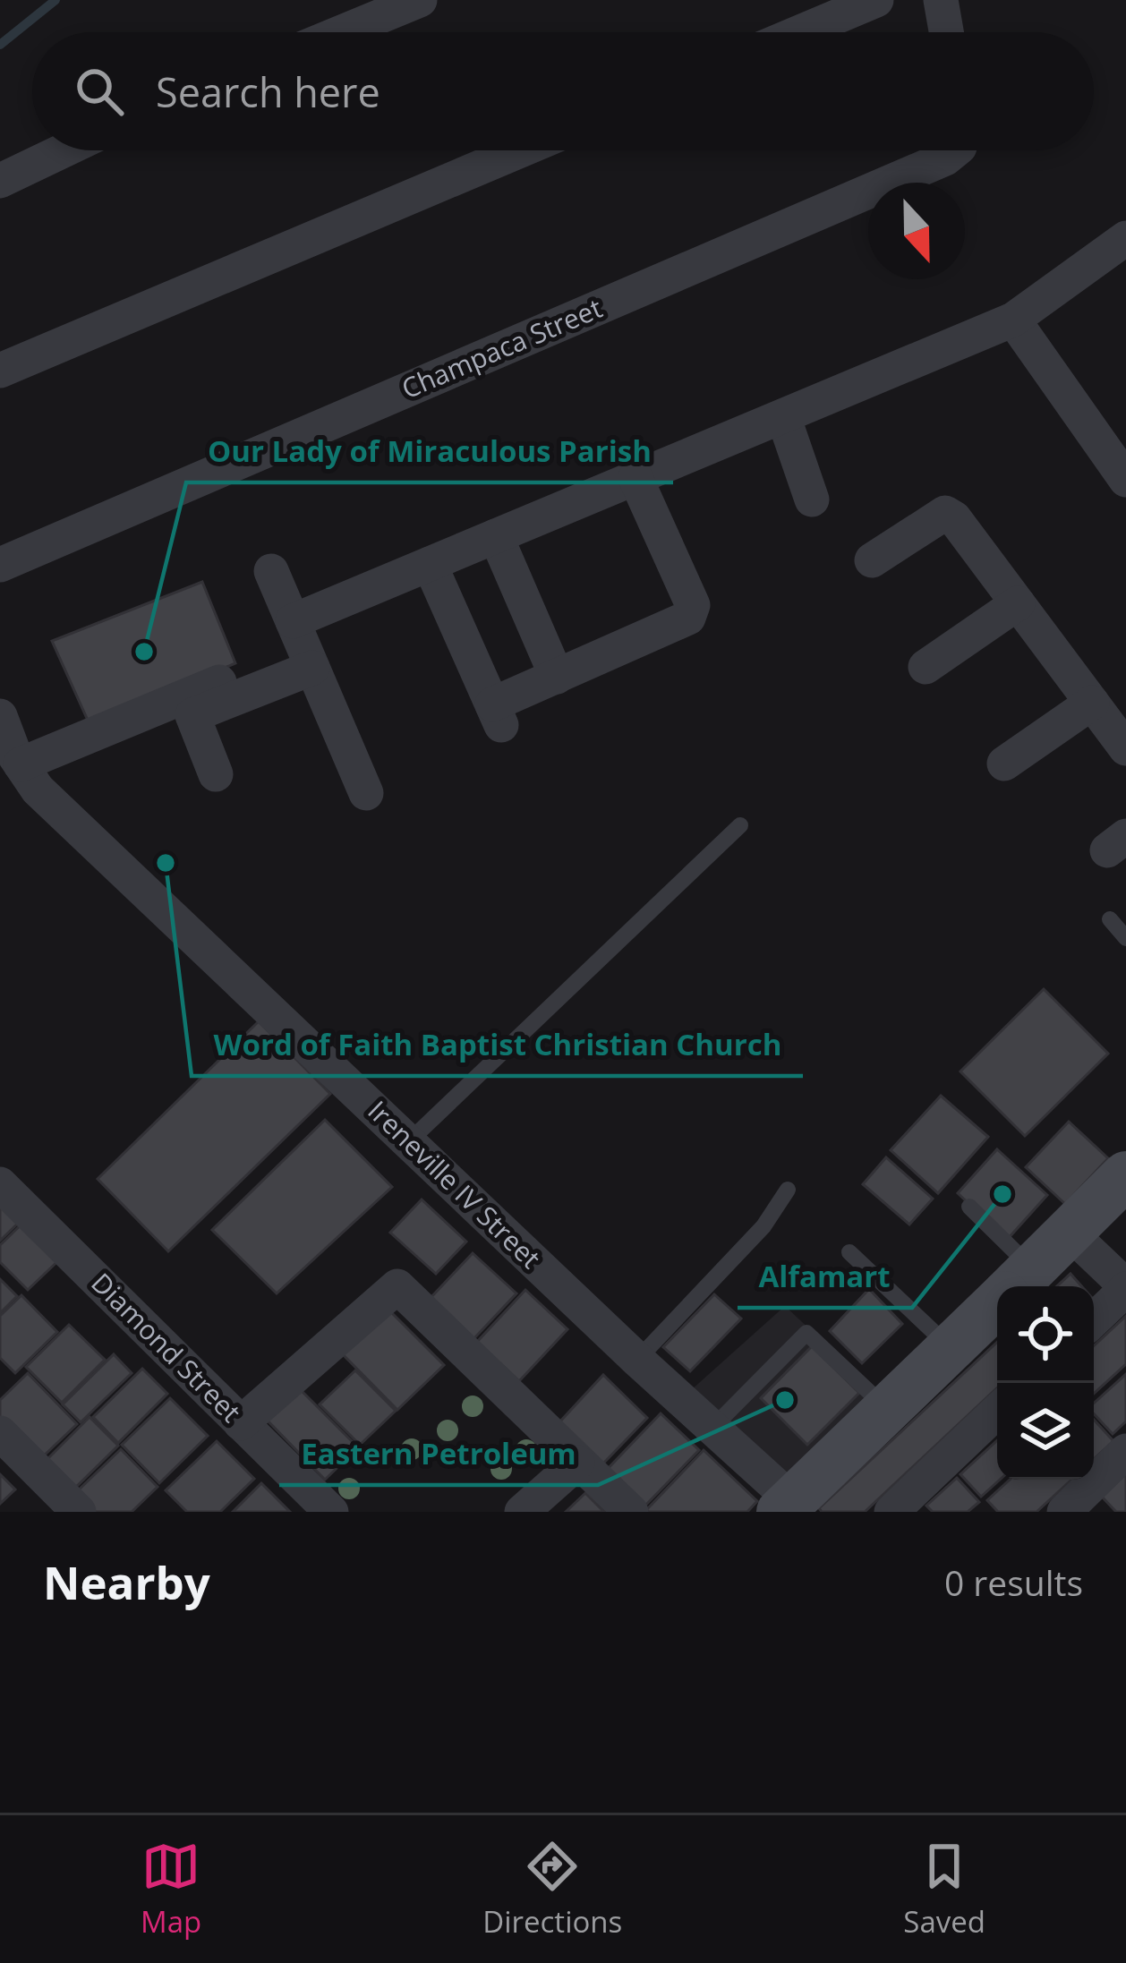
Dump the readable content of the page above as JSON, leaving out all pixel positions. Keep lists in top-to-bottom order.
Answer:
{
  "streets": {
    "street": ["Champaca Street", "Ireneville IV Street", "Diamond Street"]
  },
  "places": [
    "Our Lady of Miraculous Parish",
    "Word of Faith Baptist Christian Church",
    "Alfamart",
    "Eastern Petroleum"
  ],
  "north": "bottom",
  "page": {
    "search": "Search here",
    "heading": ["Nearby", "0 results"],
    "nav": ["Map", "Directions", "Saved"]
  }
}
